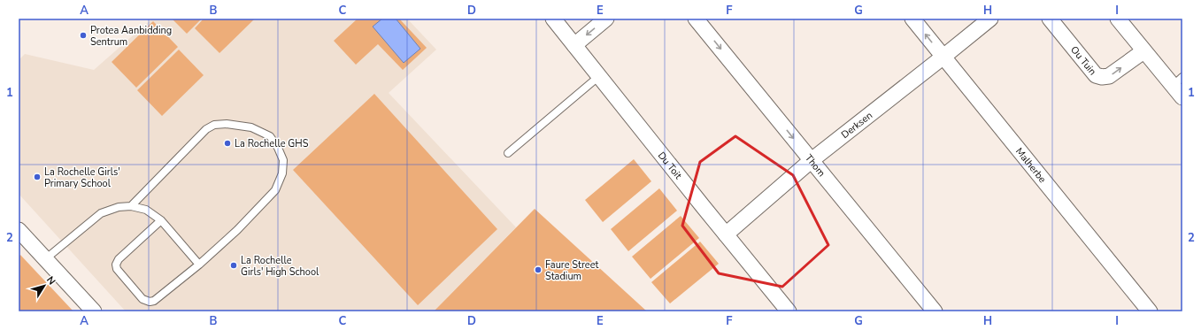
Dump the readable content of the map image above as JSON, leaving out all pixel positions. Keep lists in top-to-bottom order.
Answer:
{
  "streets": {
    "street": [
      "Ou Tuin",
      "Derksen",
      "Malherbe",
      "Du Toit",
      "Thom"
    ]
  },
  "crossings": [
    ["Derksen", "Malherbe"],
    ["Derksen", "Du Toit"],
    ["Derksen", "Thom"]
  ],
  "one_way": ["Thom"],
  "places": [
    "Protea Aanbidding Sentrum",
    "La Rochelle GHS",
    "La Rochelle Girls' Primary School",
    "La Rochelle Girls' High School",
    "Faure Street Stadium"
  ],
  "north": "top right",
  "grid": {
    "columns": [
      "A",
      "B",
      "C",
      "D",
      "E",
      "F",
      "G",
      "H",
      "I"
    ],
    "rows": ["1", "2"]
  }
}
